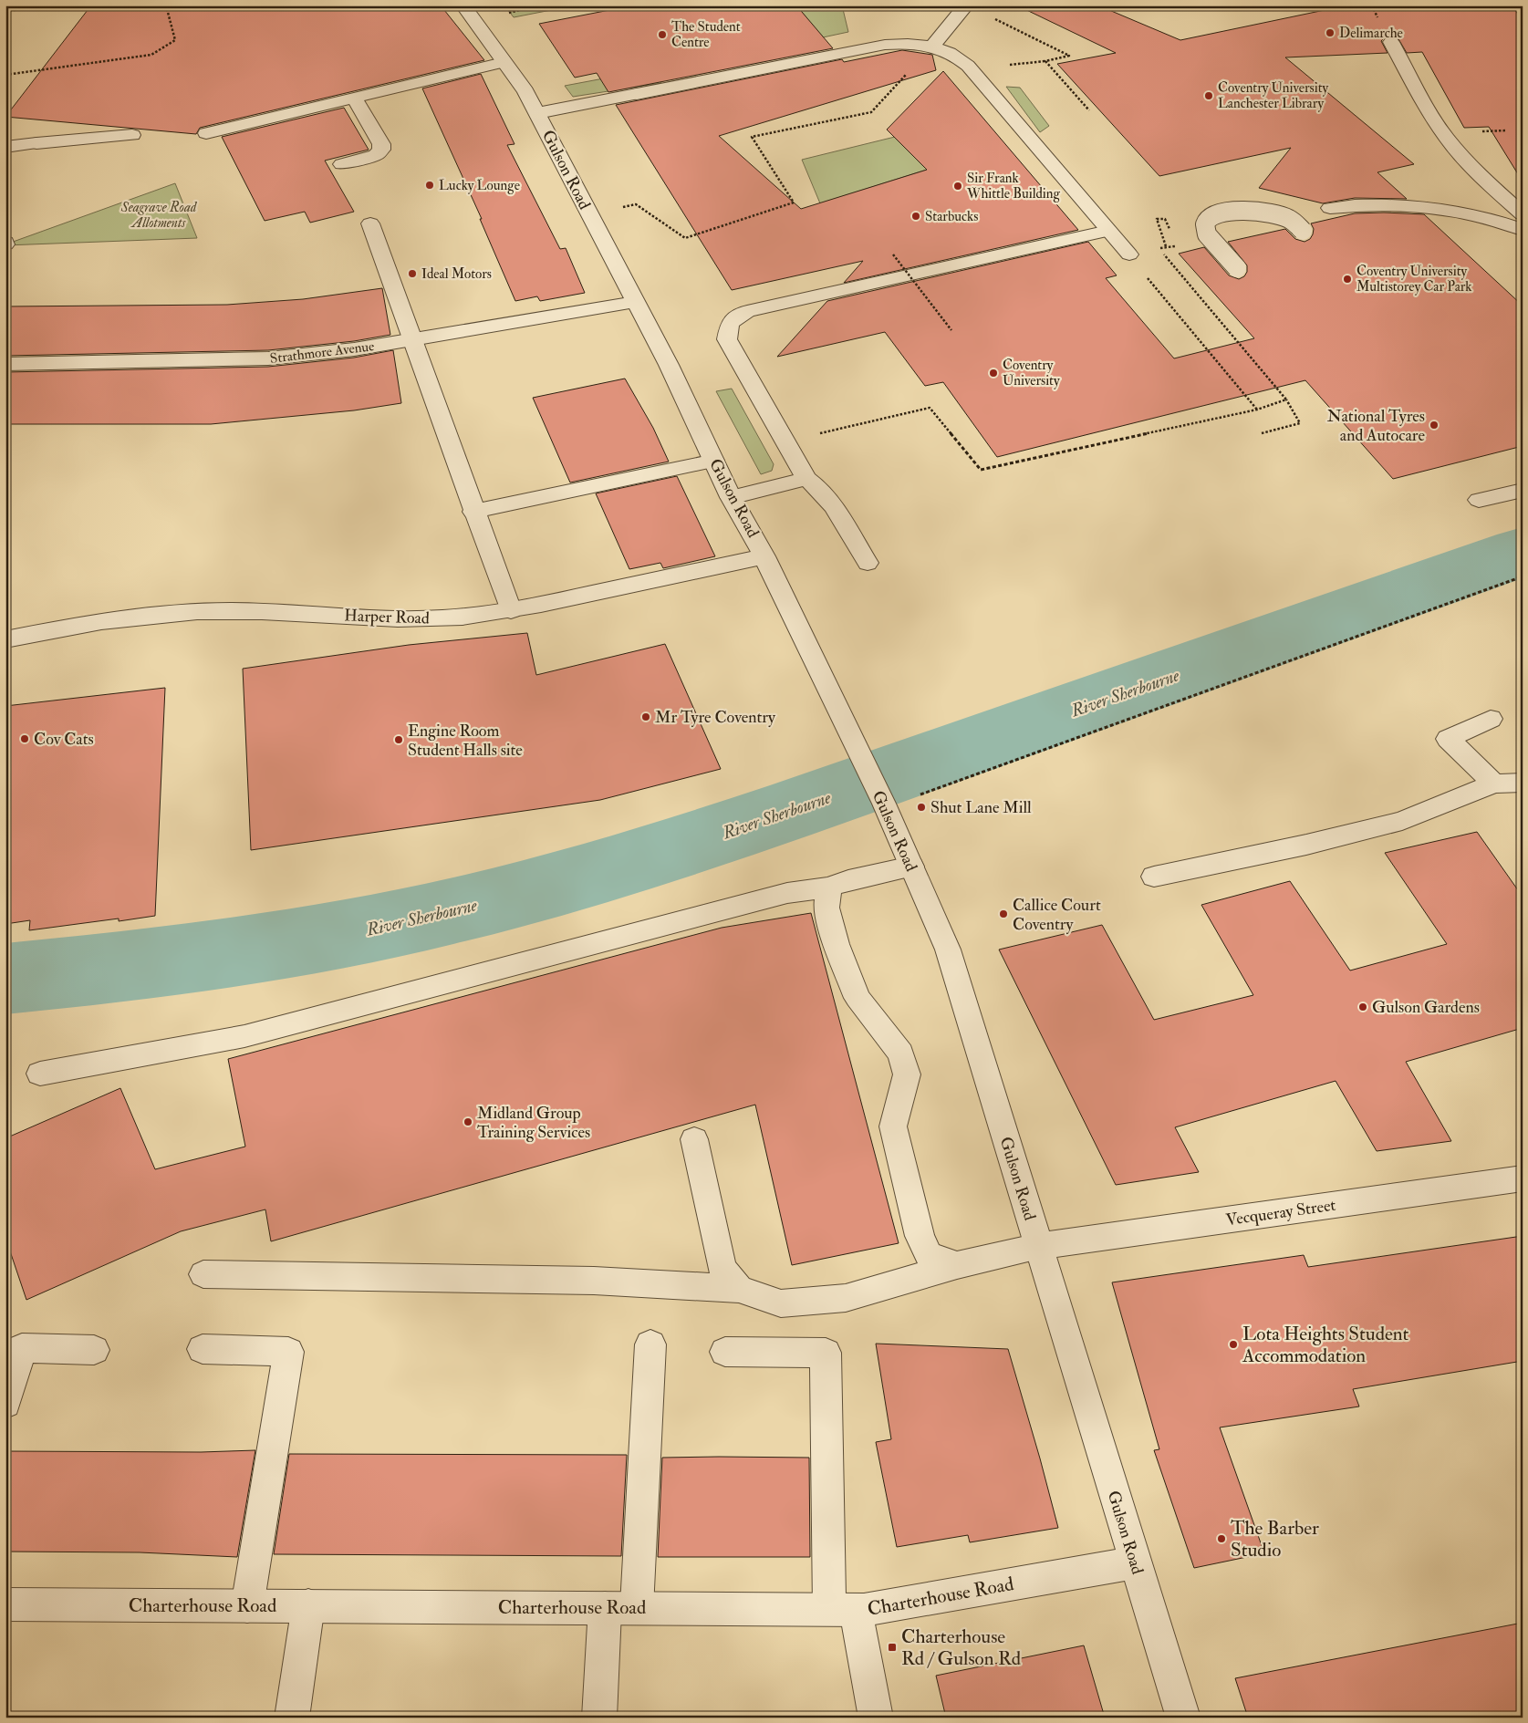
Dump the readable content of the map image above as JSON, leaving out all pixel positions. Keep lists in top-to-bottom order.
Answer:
{
  "streets": {
    "street": [
      "Gulson Road",
      "Strathmore Avenue",
      "Harper Road",
      "Vecqueray Street",
      "Charterhouse Road"
    ]
  },
  "crossings": [
    ["Gulson Road", "Strathmore Avenue"],
    ["Gulson Road", "Harper Road"],
    ["Gulson Road", "Vecqueray Street"],
    ["Gulson Road", "Charterhouse Road"]
  ],
  "water": ["River Sherbourne"],
  "parks": ["Seagrave Road Allotments"],
  "places": {
    "other": [
      "Delimarche",
      "The Student Centre",
      "Coventry University Lanchester Library",
      "Lucky Lounge",
      "Sir Frank Whittle Building",
      "Starbucks",
      "Ideal Motors",
      "Coventry University Multistorey Car Park",
      "Coventry University",
      "National Tyres and Autocare",
      "Mr Tyre Coventry",
      "Cov Cats",
      "Engine Room Student Halls site",
      "Shut Lane Mill",
      "Callice Court Coventry",
      "Gulson Gardens",
      "Midland Group Training Services",
      "Lota Heights Student Accommodation",
      "The Barber Studio"
    ],
    "transit": ["Charterhouse Rd / Gulson Rd"]
  }
}
